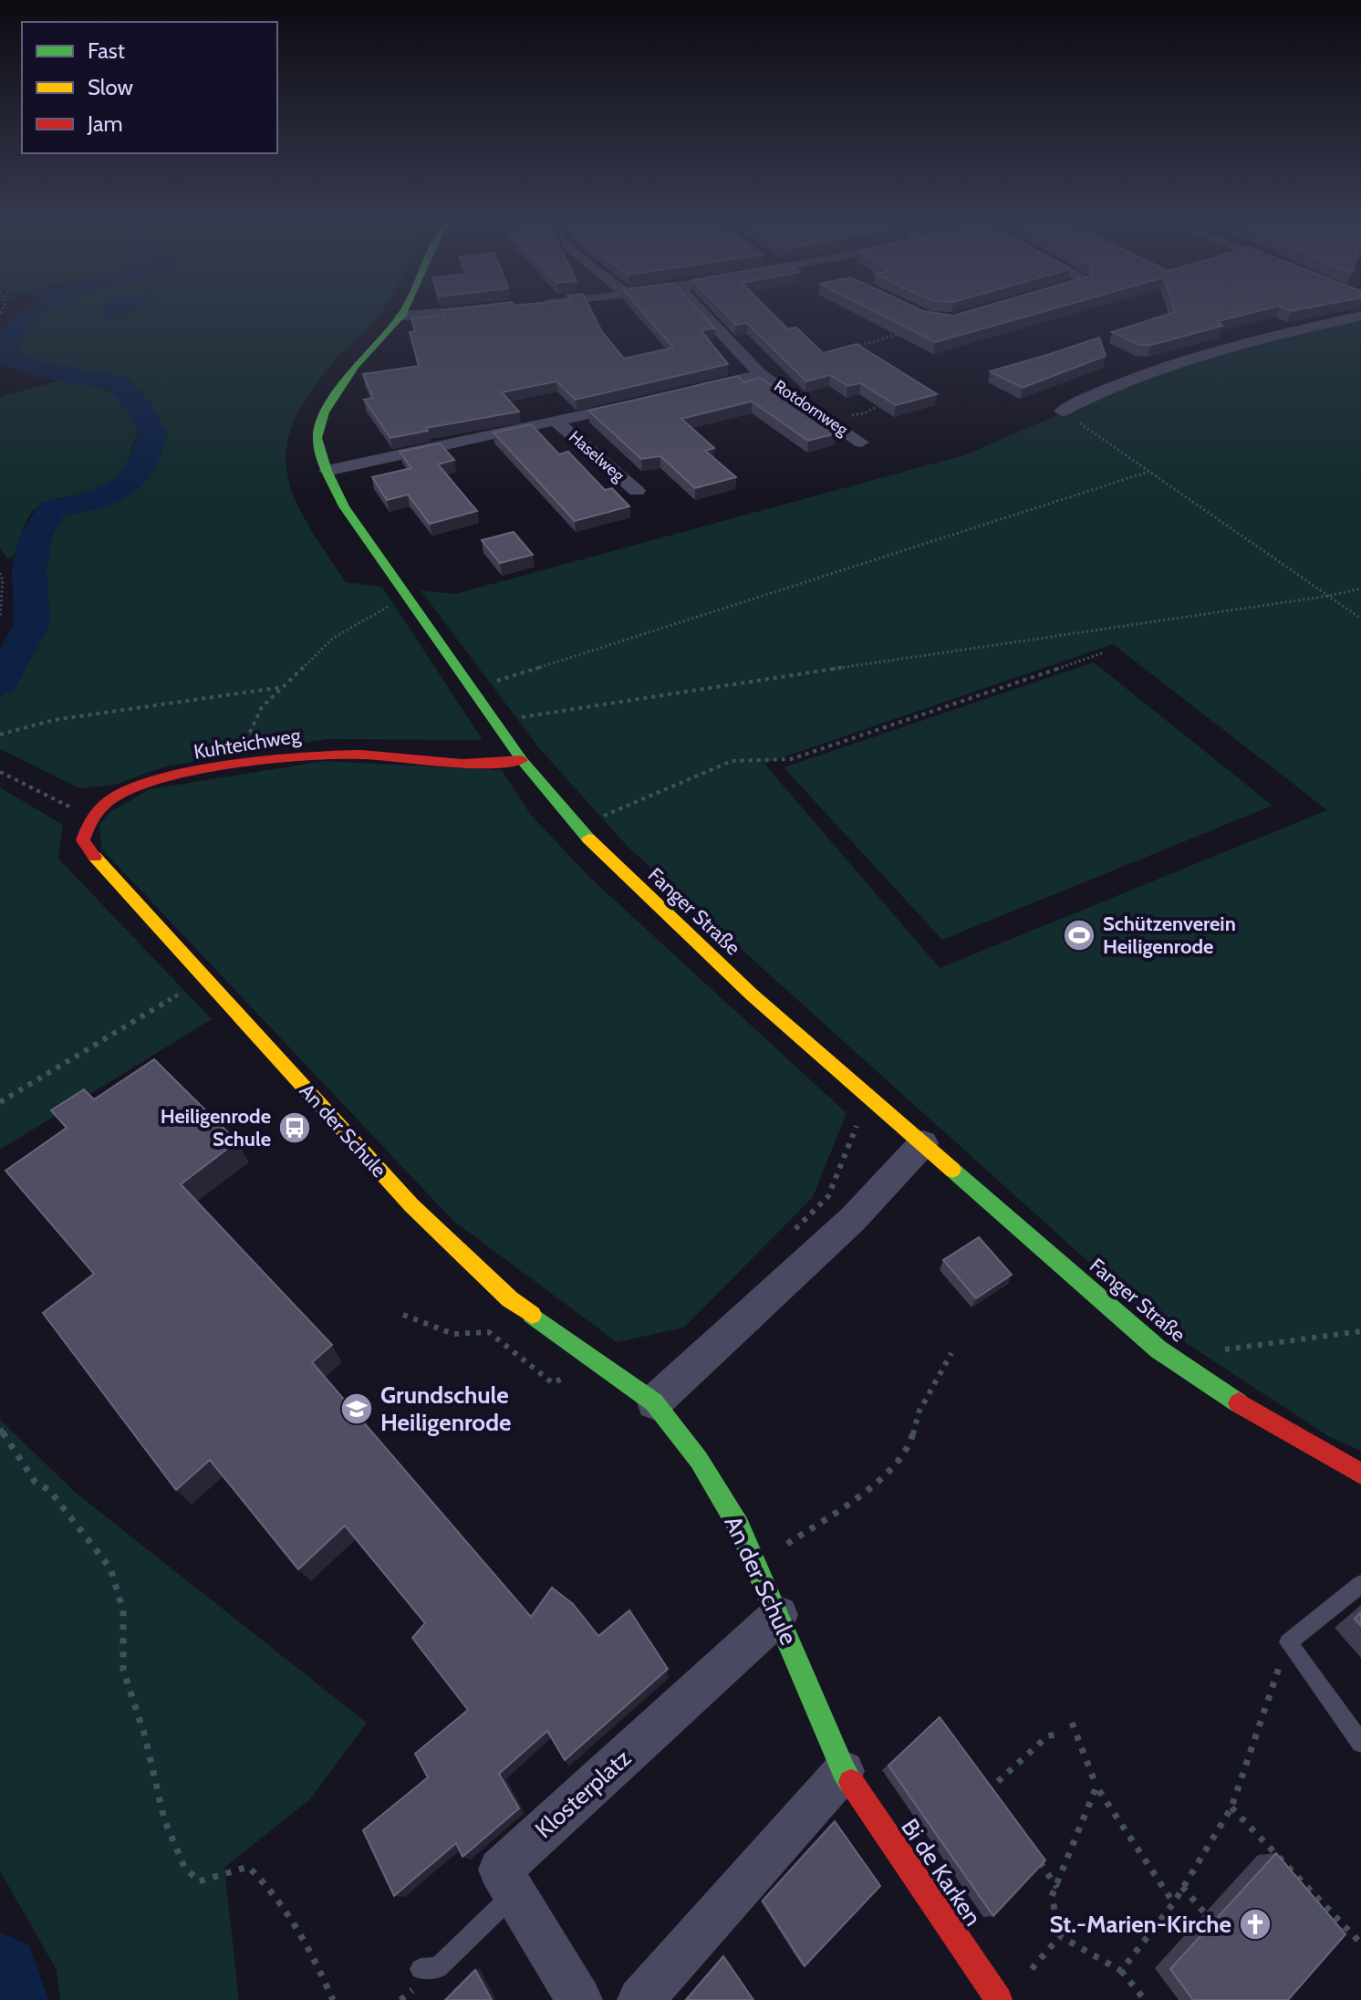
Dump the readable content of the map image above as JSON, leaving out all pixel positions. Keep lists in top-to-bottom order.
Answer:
{
  "streets": {
    "street": [
      "Rotdornweg",
      "Haselweg",
      "Kuhteichweg",
      "Fanger Straße",
      "An der Schule",
      "Klosterplatz",
      "Bi de Karken"
    ]
  },
  "crossings": [
    ["Kuhteichweg", "Fanger Straße"],
    ["Kuhteichweg", "An der Schule"],
    ["An der Schule", "Klosterplatz"],
    ["An der Schule", "Bi de Karken"]
  ],
  "places": {
    "sports": ["Schützenverein Heiligenrode"],
    "bus stop": ["Heiligenrode Schule"],
    "school or university": ["Grundschule Heiligenrode"],
    "church": ["St.-Marien-Kirche"]
  },
  "legend": ["Fast", "Slow", "Jam"]
}
